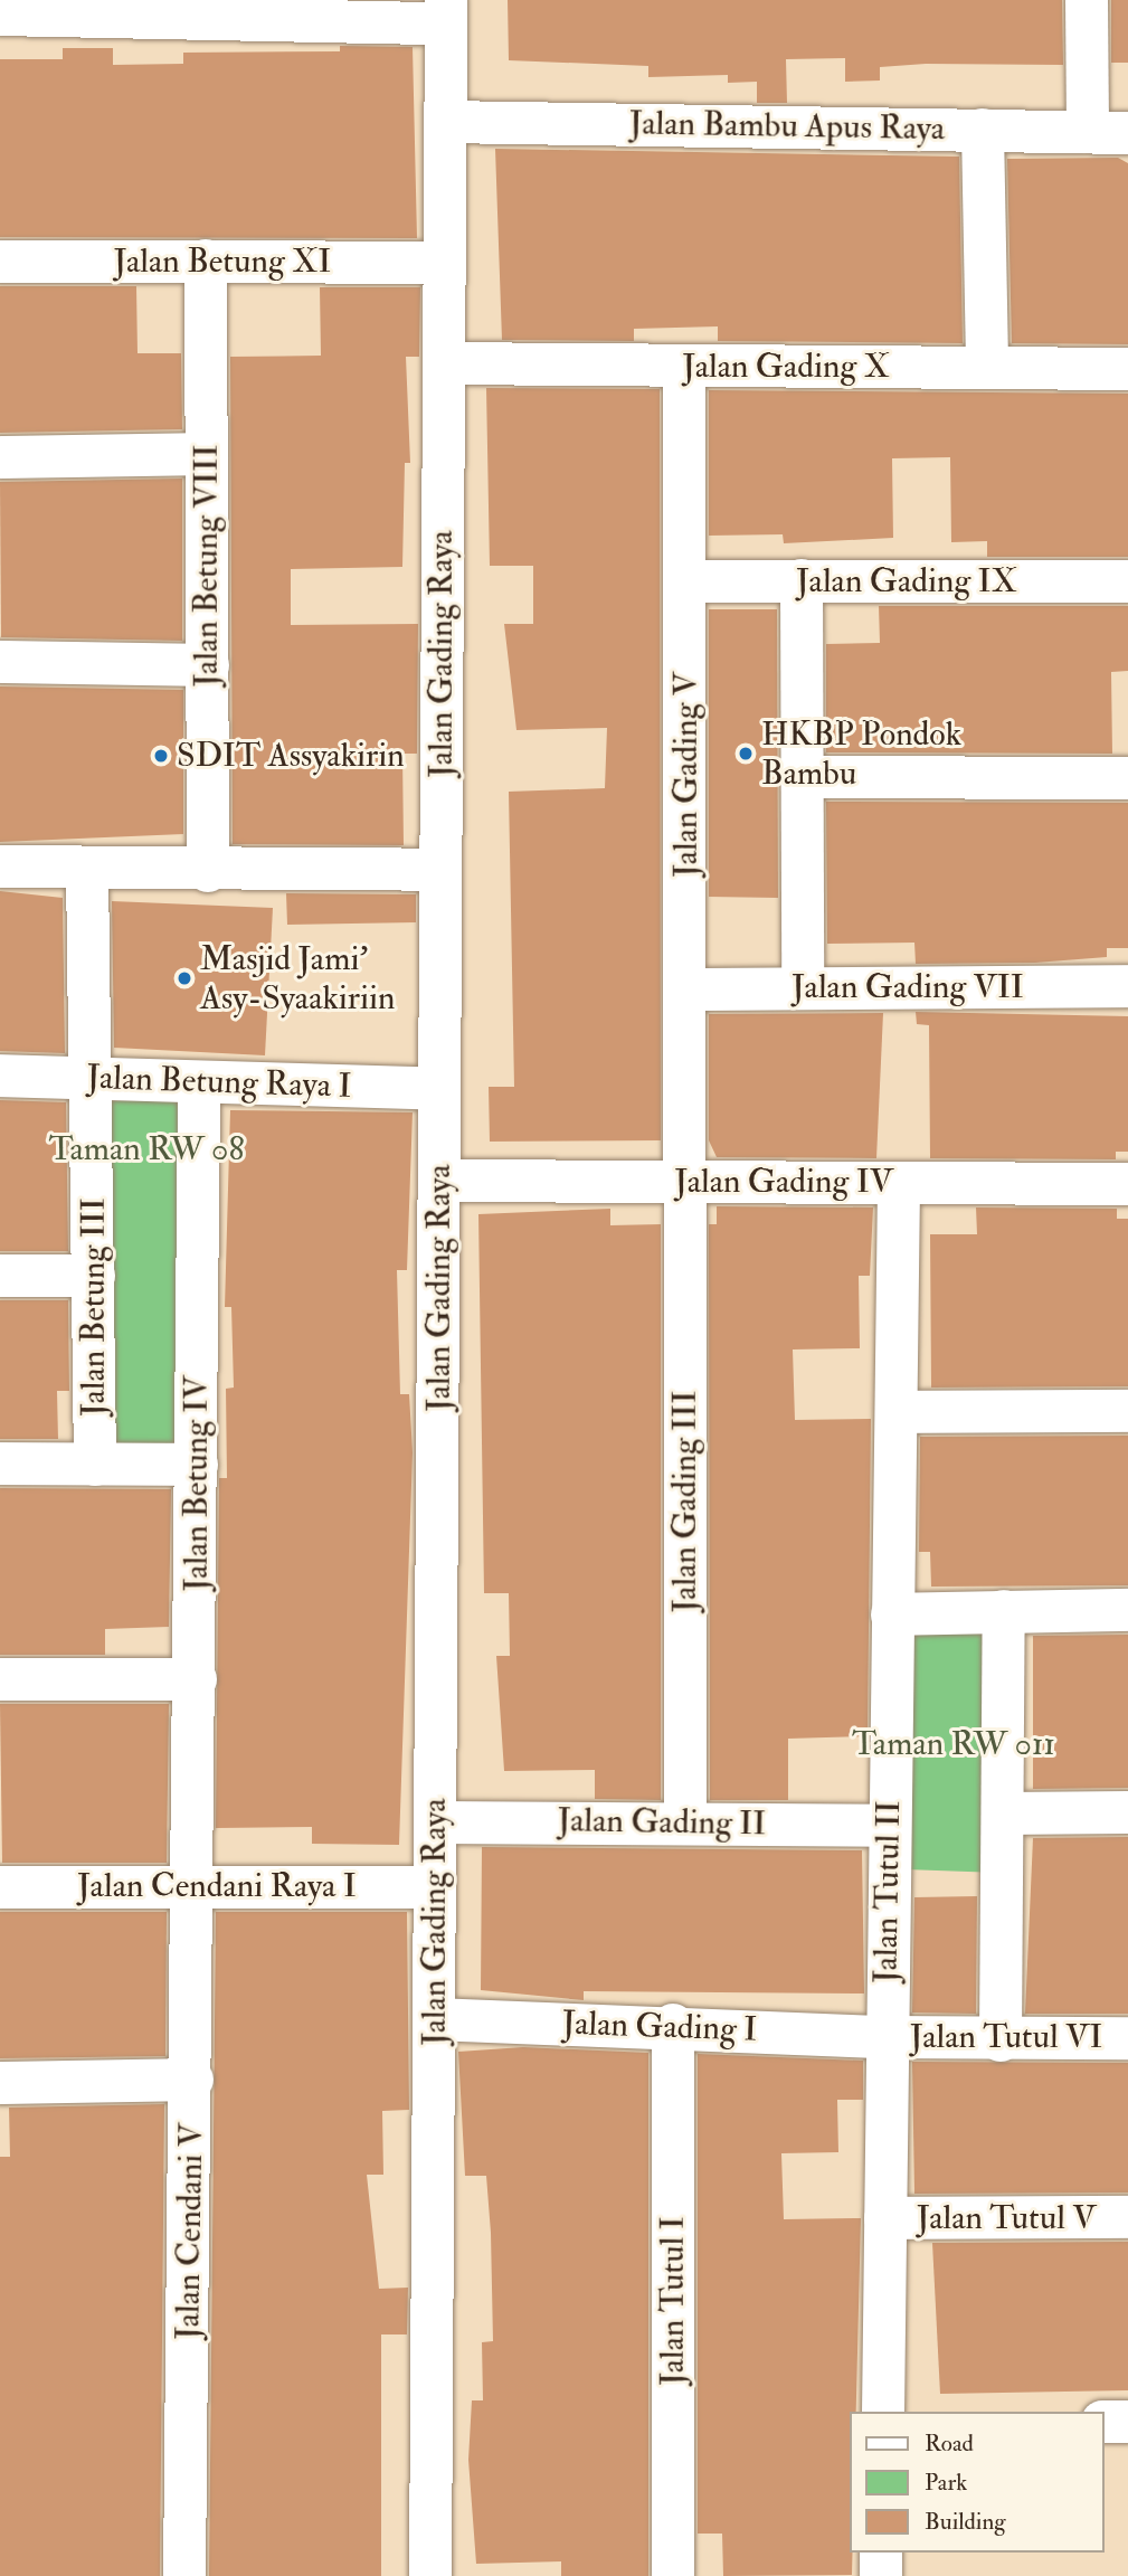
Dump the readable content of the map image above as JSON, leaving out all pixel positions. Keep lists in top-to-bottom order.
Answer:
{
  "streets": {
    "street": [
      "Jalan Bambu Apus Raya",
      "Jalan Betung XI",
      "Jalan Gading X",
      "Jalan Betung VIII",
      "Jalan Gading IX",
      "Jalan Gading Raya",
      "Jalan Gading V",
      "Jalan Gading VII",
      "Jalan Betung Raya I",
      "Jalan Gading IV",
      "Jalan Betung III",
      "Jalan Betung IV",
      "Jalan Gading III",
      "Jalan Gading II",
      "Jalan Cendani Raya I",
      "Jalan Tutul II",
      "Jalan Gading I",
      "Jalan Tutul VI",
      "Jalan Tutul V",
      "Jalan Cendani V",
      "Jalan Tutul I"
    ]
  },
  "crossings": [
    ["Jalan Bambu Apus Raya", "Jalan Gading Raya"],
    ["Jalan Betung XI", "Jalan Betung VIII"],
    ["Jalan Betung XI", "Jalan Gading Raya"],
    ["Jalan Gading X", "Jalan Gading Raya"],
    ["Jalan Gading X", "Jalan Gading V"],
    ["Jalan Gading IX", "Jalan Gading V"],
    ["Jalan Gading Raya", "Jalan Betung Raya I"],
    ["Jalan Gading Raya", "Jalan Gading IV"],
    ["Jalan Gading Raya", "Jalan Gading II"],
    ["Jalan Gading Raya", "Jalan Cendani Raya I"],
    ["Jalan Gading Raya", "Jalan Gading I"],
    ["Jalan Gading V", "Jalan Gading VII"],
    ["Jalan Gading V", "Jalan Gading IV"],
    ["Jalan Gading V", "Jalan Gading III"],
    ["Jalan Betung Raya I", "Jalan Betung III"],
    ["Jalan Betung Raya I", "Jalan Betung IV"],
    ["Jalan Gading IV", "Jalan Gading III"],
    ["Jalan Gading IV", "Jalan Tutul II"],
    ["Jalan Betung IV", "Jalan Cendani Raya I"],
    ["Jalan Betung IV", "Jalan Cendani V"],
    ["Jalan Gading III", "Jalan Gading II"],
    ["Jalan Gading II", "Jalan Tutul II"],
    ["Jalan Cendani Raya I", "Jalan Cendani V"],
    ["Jalan Tutul II", "Jalan Gading I"],
    ["Jalan Tutul II", "Jalan Tutul VI"],
    ["Jalan Tutul II", "Jalan Tutul V"],
    ["Jalan Gading I", "Jalan Tutul VI"],
    ["Jalan Gading I", "Jalan Tutul I"]
  ],
  "parks": ["Taman RW 08", "Taman RW 011"],
  "places": ["HKBP Pondok Bambu", "SDIT Assyakirin", "Masjid Jami' Asy-Syaakiriin"],
  "legend": ["Road", "Park", "Building"]
}
